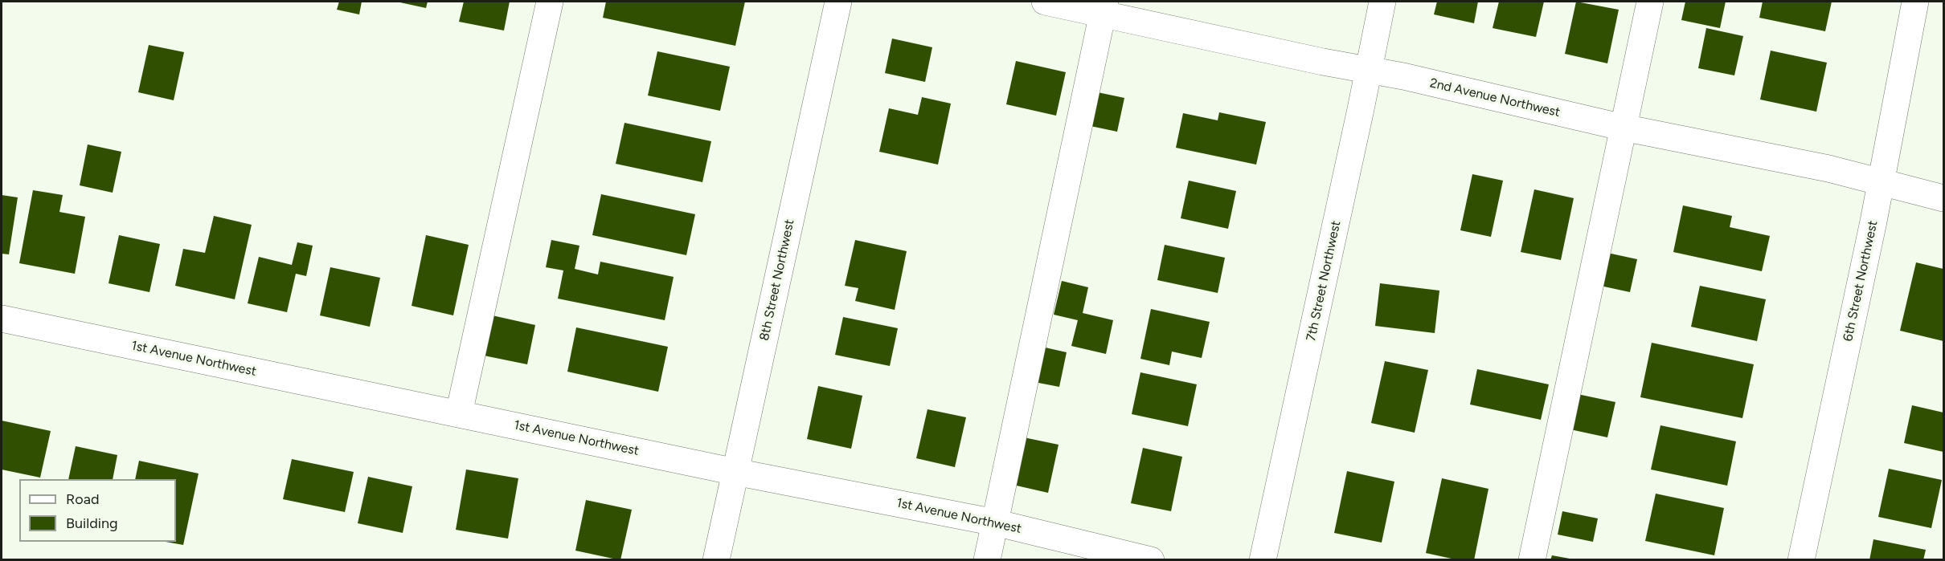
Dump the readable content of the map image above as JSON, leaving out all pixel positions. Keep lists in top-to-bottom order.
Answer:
{
  "streets": {
    "street": [
      "2nd Avenue Northwest",
      "8th Street Northwest",
      "7th Street Northwest",
      "6th Street Northwest",
      "1st Avenue Northwest"
    ]
  },
  "crossings": [
    ["2nd Avenue Northwest", "7th Street Northwest"],
    ["2nd Avenue Northwest", "6th Street Northwest"],
    ["8th Street Northwest", "1st Avenue Northwest"]
  ],
  "legend": ["Road", "Building"]
}
